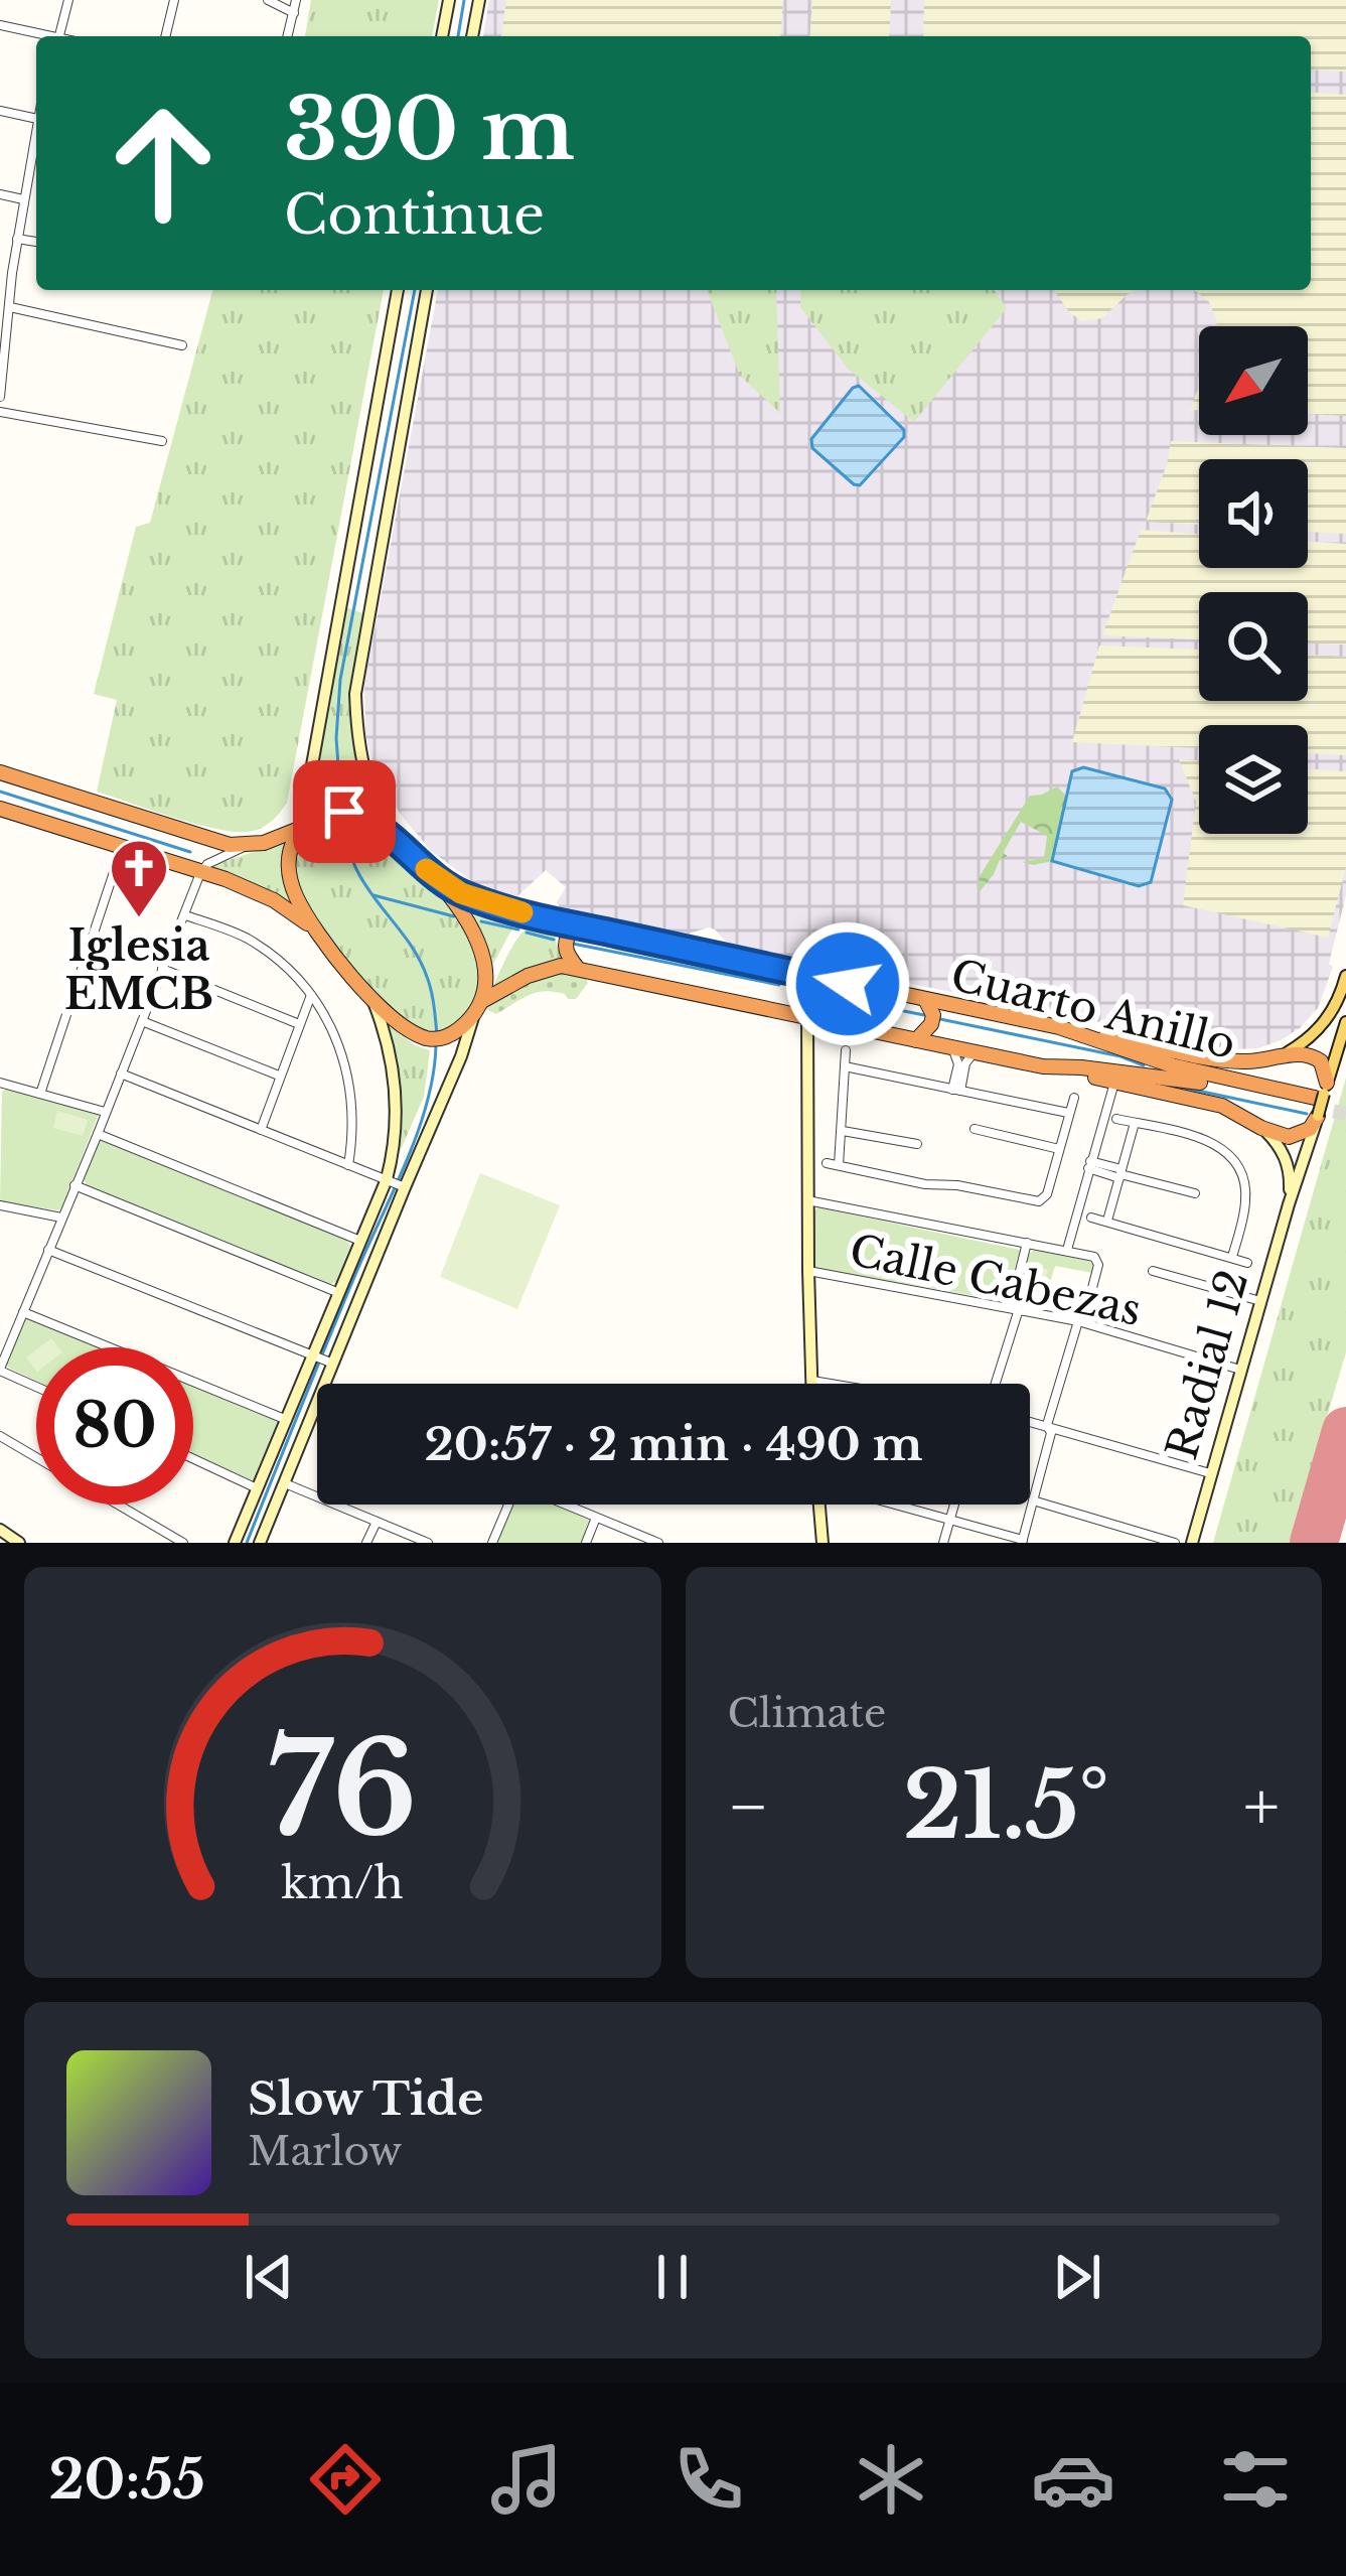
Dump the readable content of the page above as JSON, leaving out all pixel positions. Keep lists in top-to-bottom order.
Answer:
{
  "streets": {
    "highway": ["Cuarto Anillo"],
    "main road": ["Radial 12"],
    "street": ["Calle Cabezas"]
  },
  "crossings": [
    ["Cuarto Anillo", "Radial 12"],
    ["Calle Cabezas", "Radial 12"]
  ],
  "places": {
    "church": ["Iglesia EMCB"]
  },
  "north": "bottom left",
  "page": {
    "turn": ["390 m", "Continue"],
    "limit": "80",
    "trip": "20:57 · 2 min · 490 m",
    "tile": "Climate",
    "heat": ["−", "21.5°", "+"],
    "song": ["Slow Tide", "Marlow"],
    "tabs": "20:55",
    "gauge": ["76", "km/h"]
  }
}
